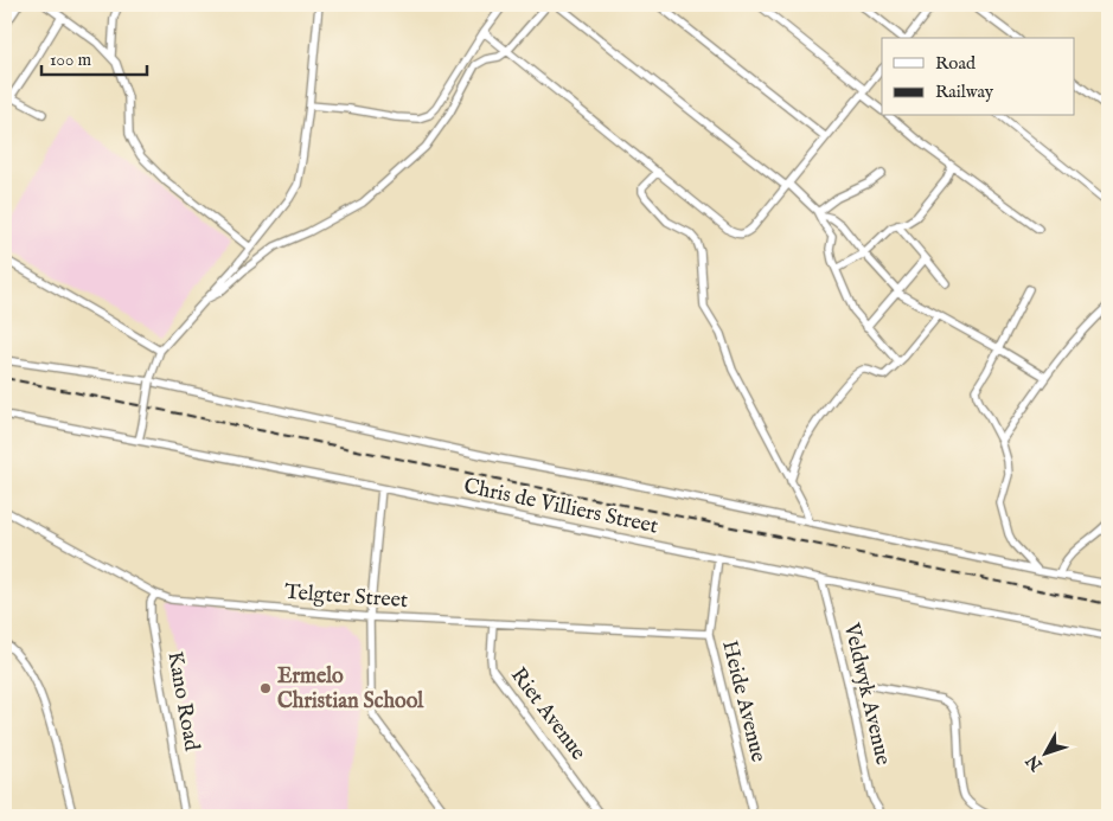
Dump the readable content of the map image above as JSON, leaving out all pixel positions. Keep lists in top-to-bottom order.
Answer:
{
  "streets": {
    "street": [
      "Chris de Villiers Street",
      "Telgter Street",
      "Veldwyk Avenue",
      "Kano Road",
      "Heide Avenue",
      "Riet Avenue"
    ]
  },
  "crossings": [
    ["Chris de Villiers Street", "Veldwyk Avenue"],
    ["Chris de Villiers Street", "Heide Avenue"],
    ["Telgter Street", "Kano Road"],
    ["Telgter Street", "Heide Avenue"],
    ["Telgter Street", "Riet Avenue"]
  ],
  "places": ["Ermelo Christian School"],
  "legend": ["Road", "Railway"],
  "scale_bar": "100 m",
  "north": "bottom left"
}
